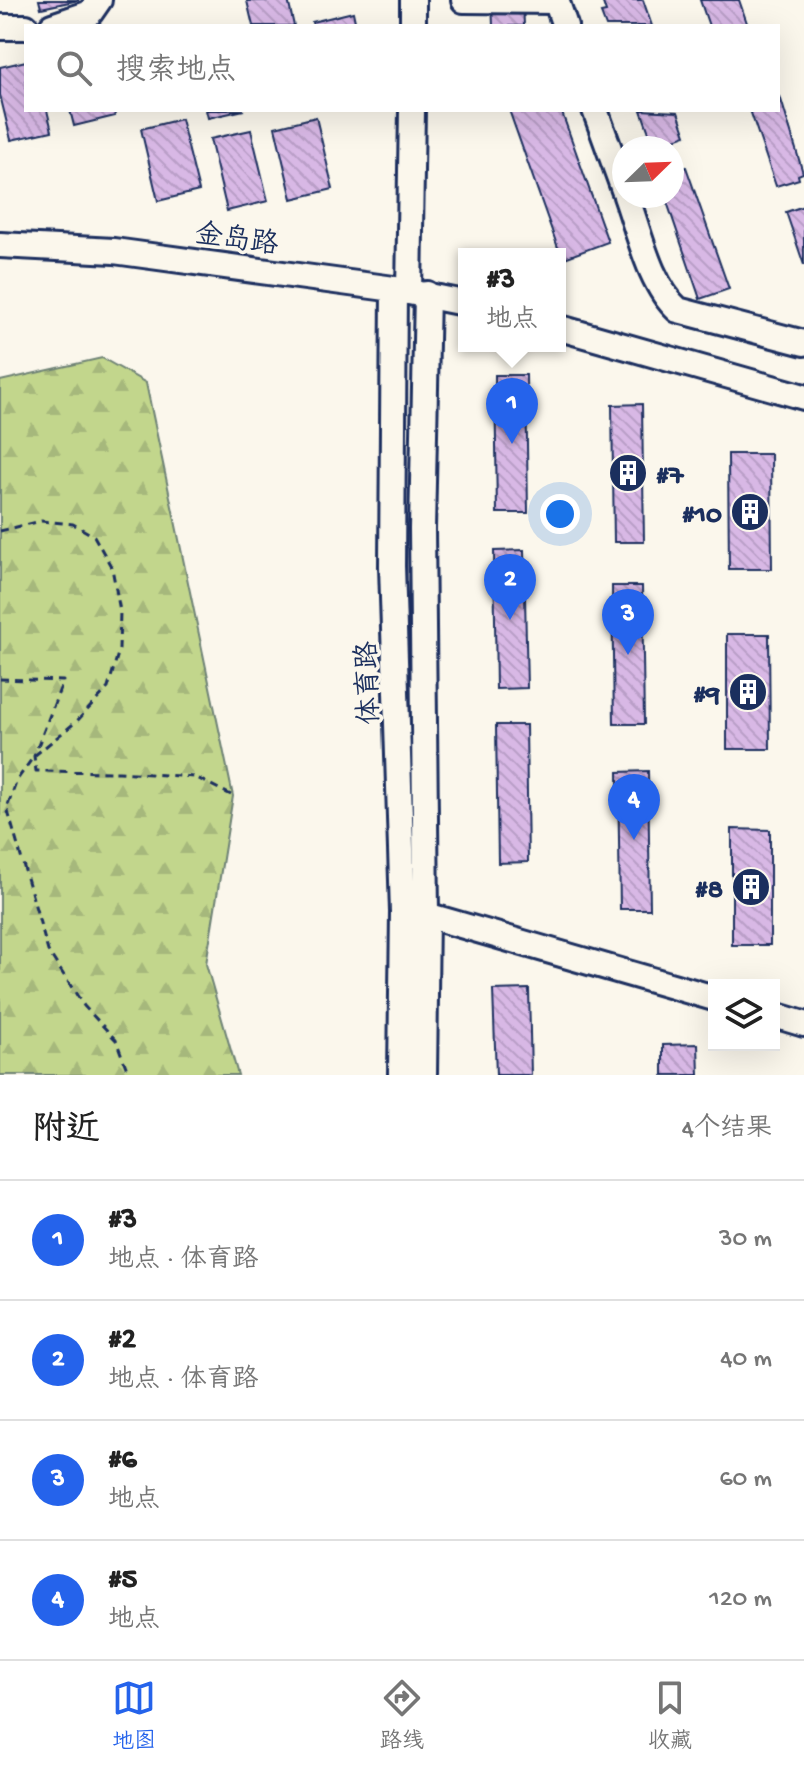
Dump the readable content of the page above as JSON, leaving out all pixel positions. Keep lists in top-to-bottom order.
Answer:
{
  "streets": {
    "street": ["金岛路", "体育路"]
  },
  "crossings": [
    ["金岛路", "体育路"]
  ],
  "places": {
    "building": [
      "#7",
      "#10",
      "#9",
      "#8"
    ]
  },
  "north": "top right",
  "page": {
    "search": "搜索地点",
    "popup": ["#3", "地点"],
    "pins": [
      "1",
      "2",
      "3",
      "4"
    ],
    "heading": ["附近", "4个结果"],
    "list": [
      {
        "mark": "1",
        "name": "#3",
        "note": "地点 · 体育路",
        "value": "30 m"
      },
      {
        "mark": "2",
        "name": "#2",
        "note": "地点 · 体育路",
        "value": "40 m"
      },
      {
        "mark": "3",
        "name": "#6",
        "note": "地点",
        "value": "60 m"
      },
      {
        "mark": "4",
        "name": "#5",
        "note": "地点",
        "value": "120 m"
      }
    ],
    "nav": ["地图", "路线", "收藏"]
  }
}
